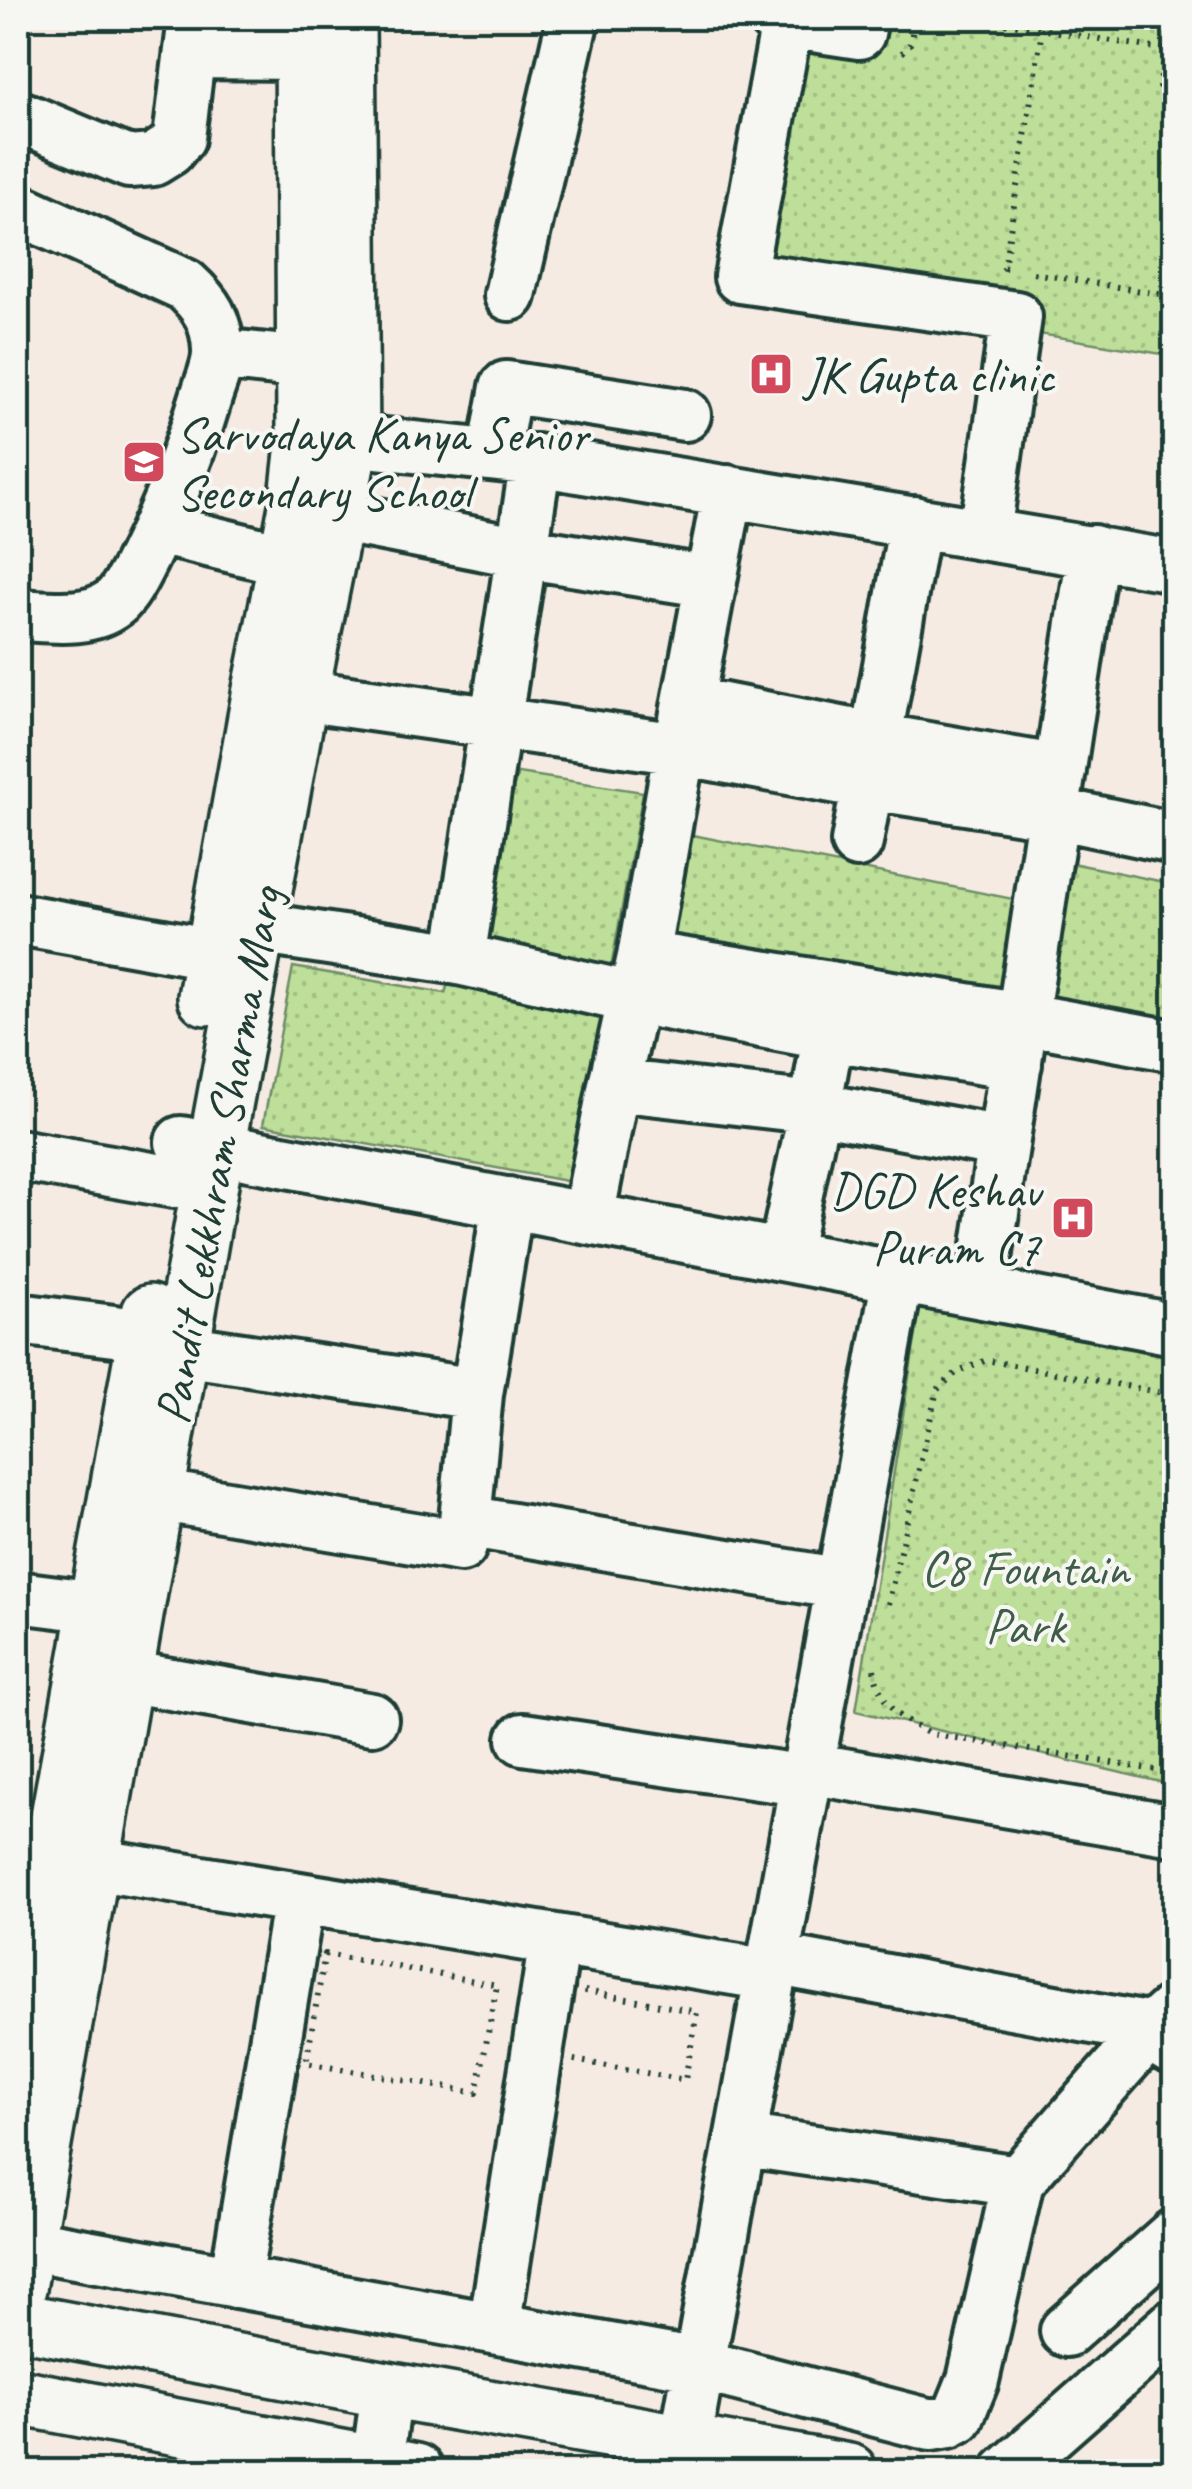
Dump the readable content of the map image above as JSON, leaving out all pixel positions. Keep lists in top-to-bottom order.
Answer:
{
  "streets": {
    "main road": ["Pandit Lekkhram Sharma Marg"]
  },
  "parks": ["C8 Fountain Park"],
  "places": {
    "hospital": ["JK Gupta clinic", "DGD Keshav Puram C7"],
    "school or university": ["Sarvodaya Kanya Senior Secondary School"]
  }
}
